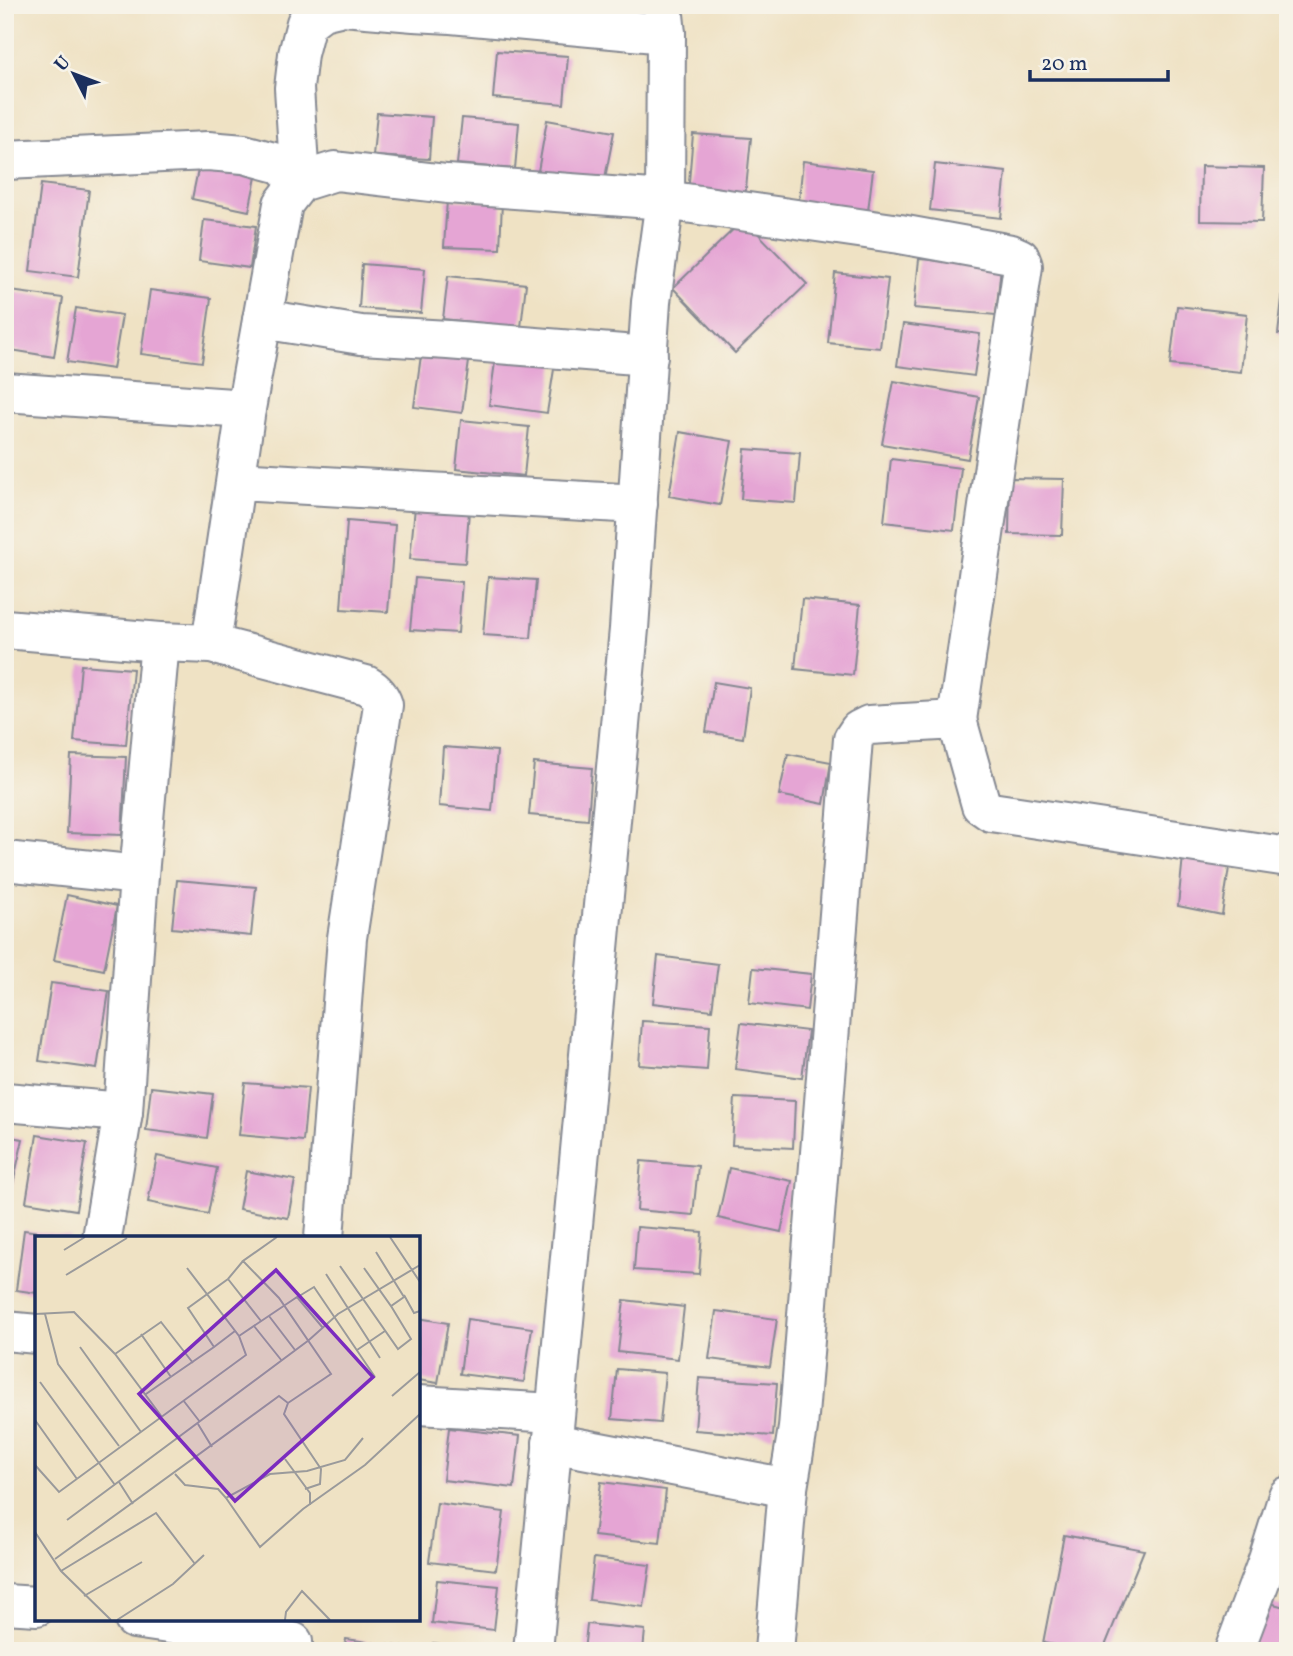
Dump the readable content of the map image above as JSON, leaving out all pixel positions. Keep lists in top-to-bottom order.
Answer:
{
  "scale_bar": "20 m",
  "north": "top left"
}
